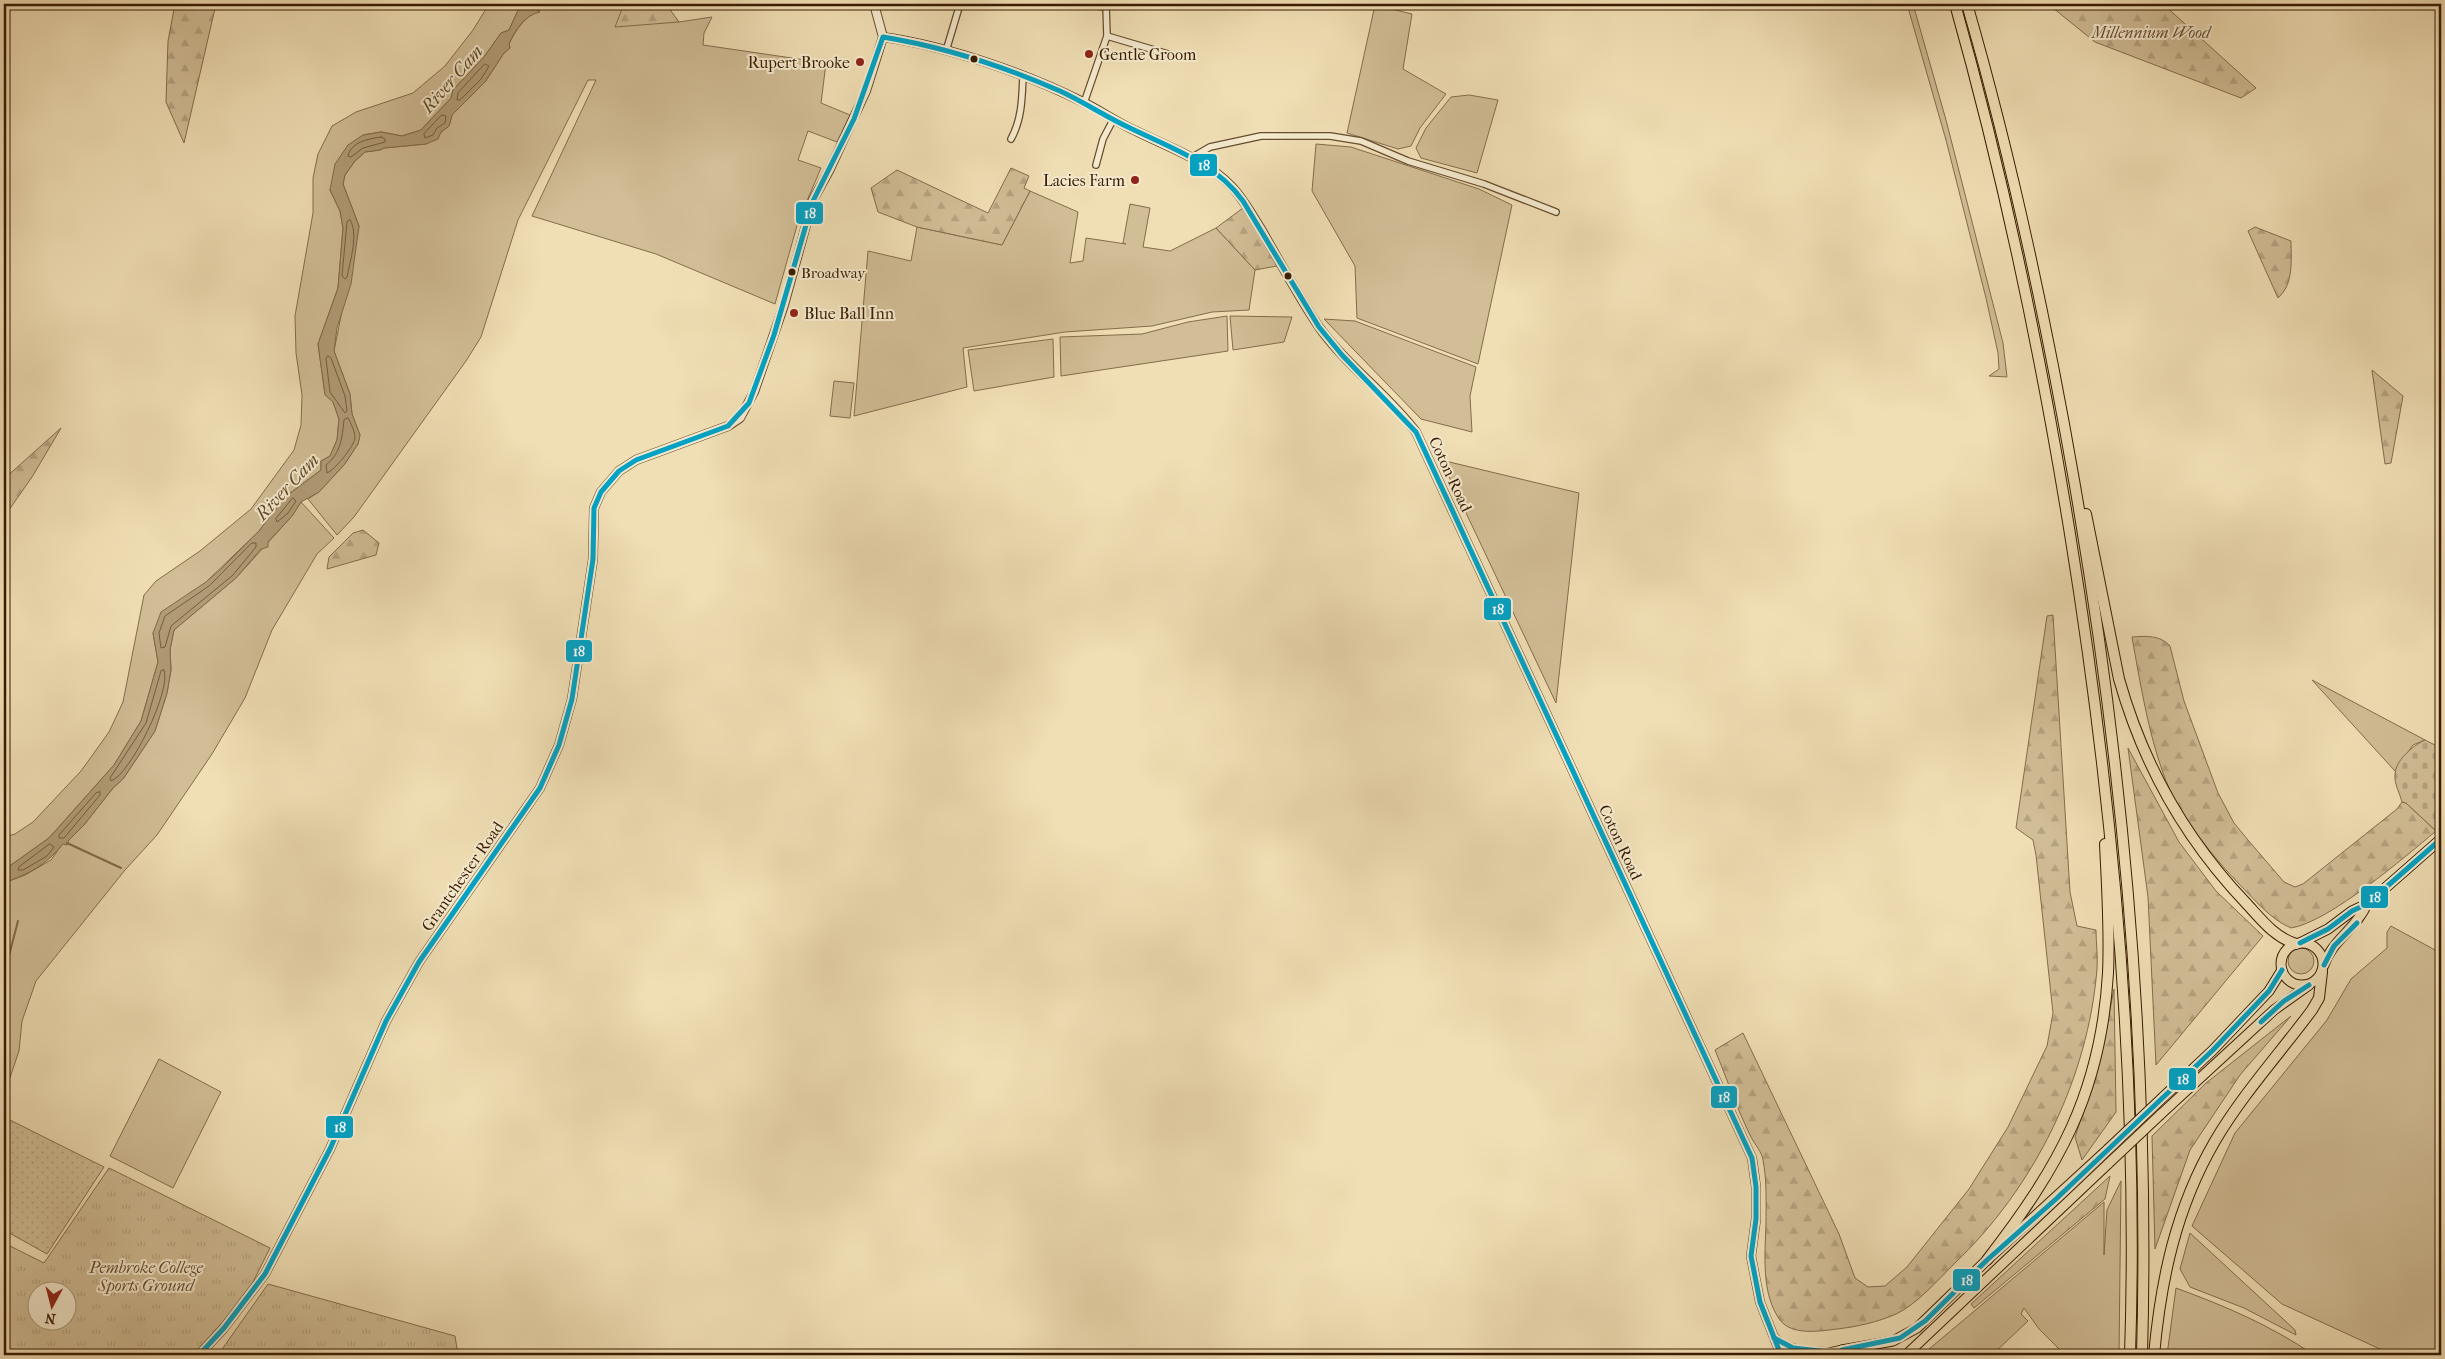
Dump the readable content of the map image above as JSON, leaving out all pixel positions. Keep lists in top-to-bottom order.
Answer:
{
  "streets": {
    "street": ["Coton Road", "Grantchester Road"]
  },
  "crossings": [
    ["Coton Road", "Grantchester Road"]
  ],
  "water": ["River Cam"],
  "parks": ["Millennium Wood", "Pembroke College Sports Ground"],
  "places": [
    "Gentle Groom",
    "Rupert Brooke",
    "Lacies Farm",
    "Broadway",
    "Blue Ball Inn"
  ],
  "lines": ["transit line 18"],
  "north": "bottom"
}
